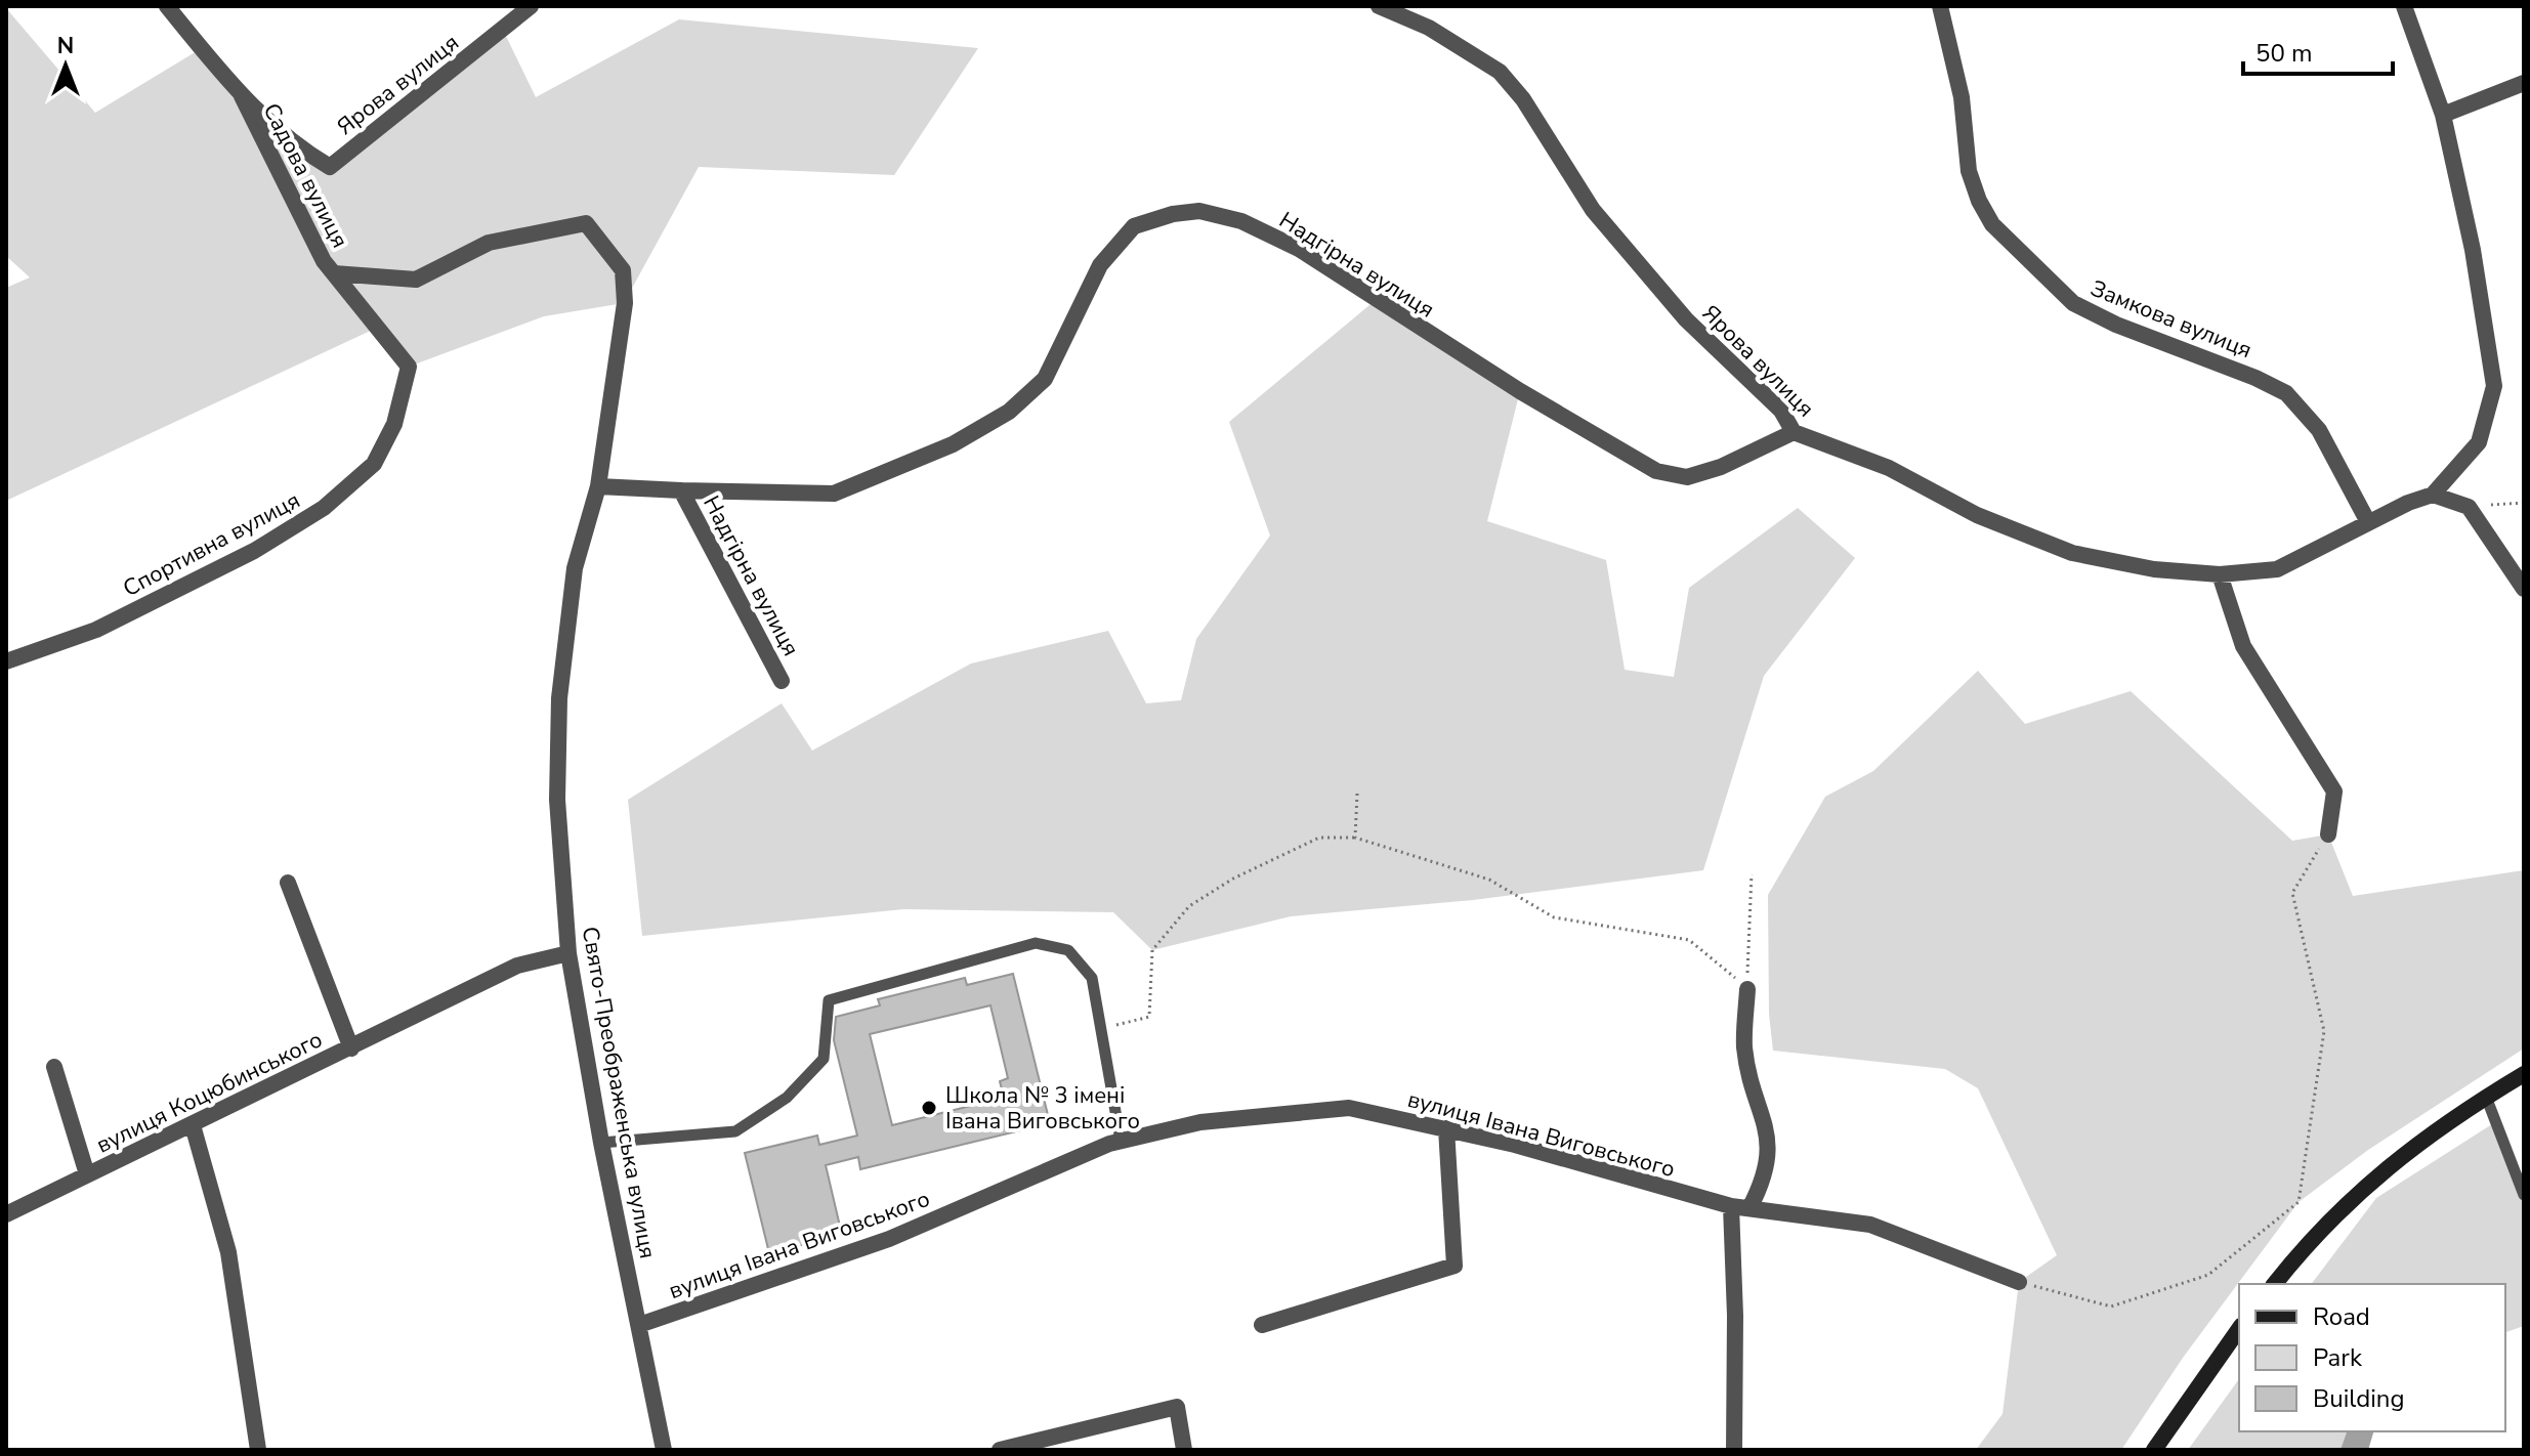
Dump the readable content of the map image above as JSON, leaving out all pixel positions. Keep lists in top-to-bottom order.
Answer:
{
  "streets": {
    "street": [
      "Ярова вулиця",
      "Садова вулиця",
      "Надгірна вулиця",
      "Замкова вулиця",
      "Спортивна вулиця",
      "вулиця Коцюбинського",
      "Свято-Преображенська вулиця",
      "вулиця Івана Виговського"
    ]
  },
  "crossings": [
    ["Ярова вулиця", "Садова вулиця"],
    ["Ярова вулиця", "Надгірна вулиця"],
    ["Ярова вулиця", "Замкова вулиця"],
    ["Садова вулиця", "Спортивна вулиця"],
    ["Садова вулиця", "Свято-Преображенська вулиця"],
    ["Надгірна вулиця", "Свято-Преображенська вулиця"],
    ["вулиця Коцюбинського", "Свято-Преображенська вулиця"],
    ["Свято-Преображенська вулиця", "вулиця Івана Виговського"]
  ],
  "places": ["Школа № 3 імені Івана Виговського"],
  "legend": ["Road", "Park", "Building"],
  "scale_bar": "50 m",
  "north": "top"
}
